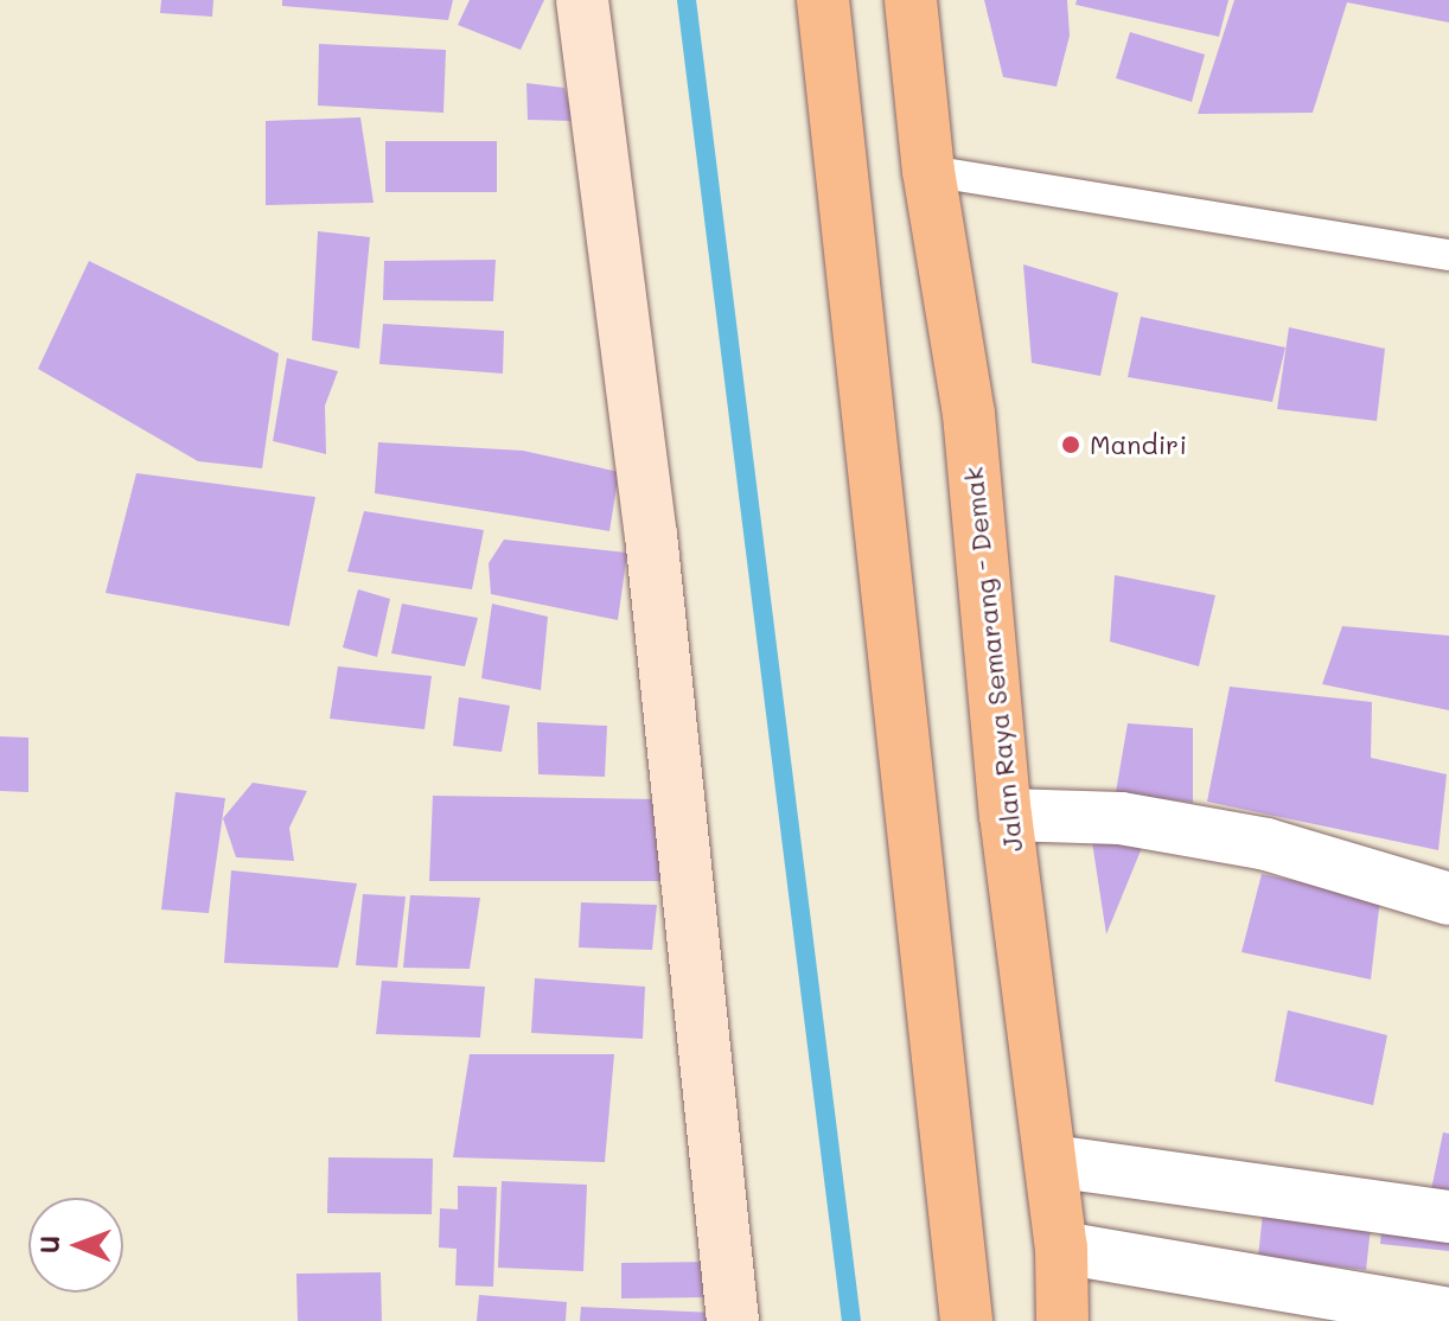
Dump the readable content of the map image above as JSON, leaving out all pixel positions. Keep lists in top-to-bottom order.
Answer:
{
  "streets": {
    "highway": ["Jalan Raya Semarang - Demak"]
  },
  "places": ["Mandiri"],
  "north": "left"
}
